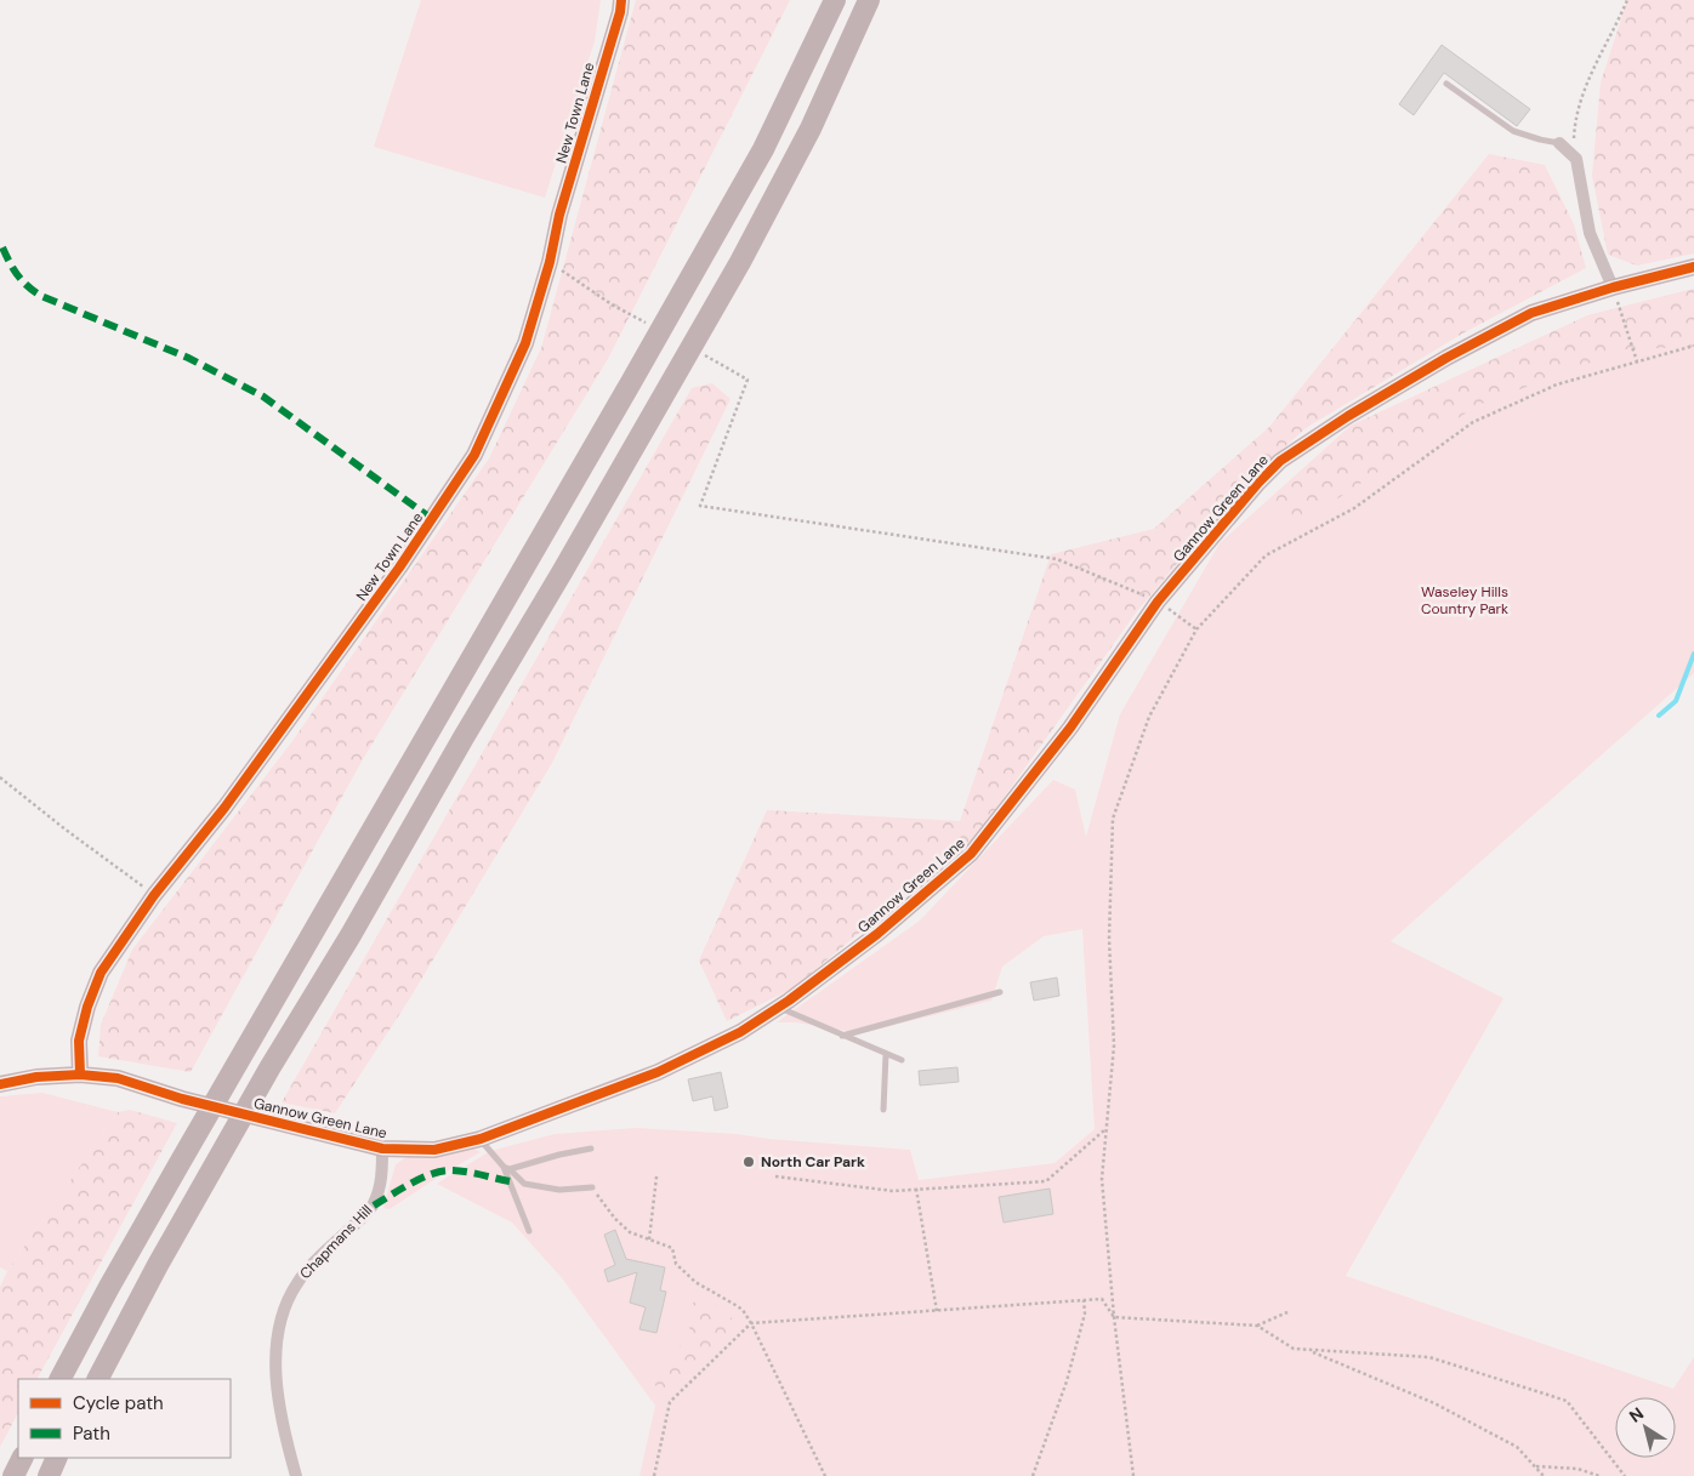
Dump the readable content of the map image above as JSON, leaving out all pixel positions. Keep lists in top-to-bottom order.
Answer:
{
  "streets": {
    "street": ["New Town Lane", "Gannow Green Lane", "Chapmans Hill"]
  },
  "crossings": [
    ["New Town Lane", "Gannow Green Lane"],
    ["Gannow Green Lane", "Chapmans Hill"]
  ],
  "parks": ["Waseley Hills Country Park"],
  "places": ["North Car Park"],
  "legend": ["Cycle path", "Path"],
  "north": "top left"
}
